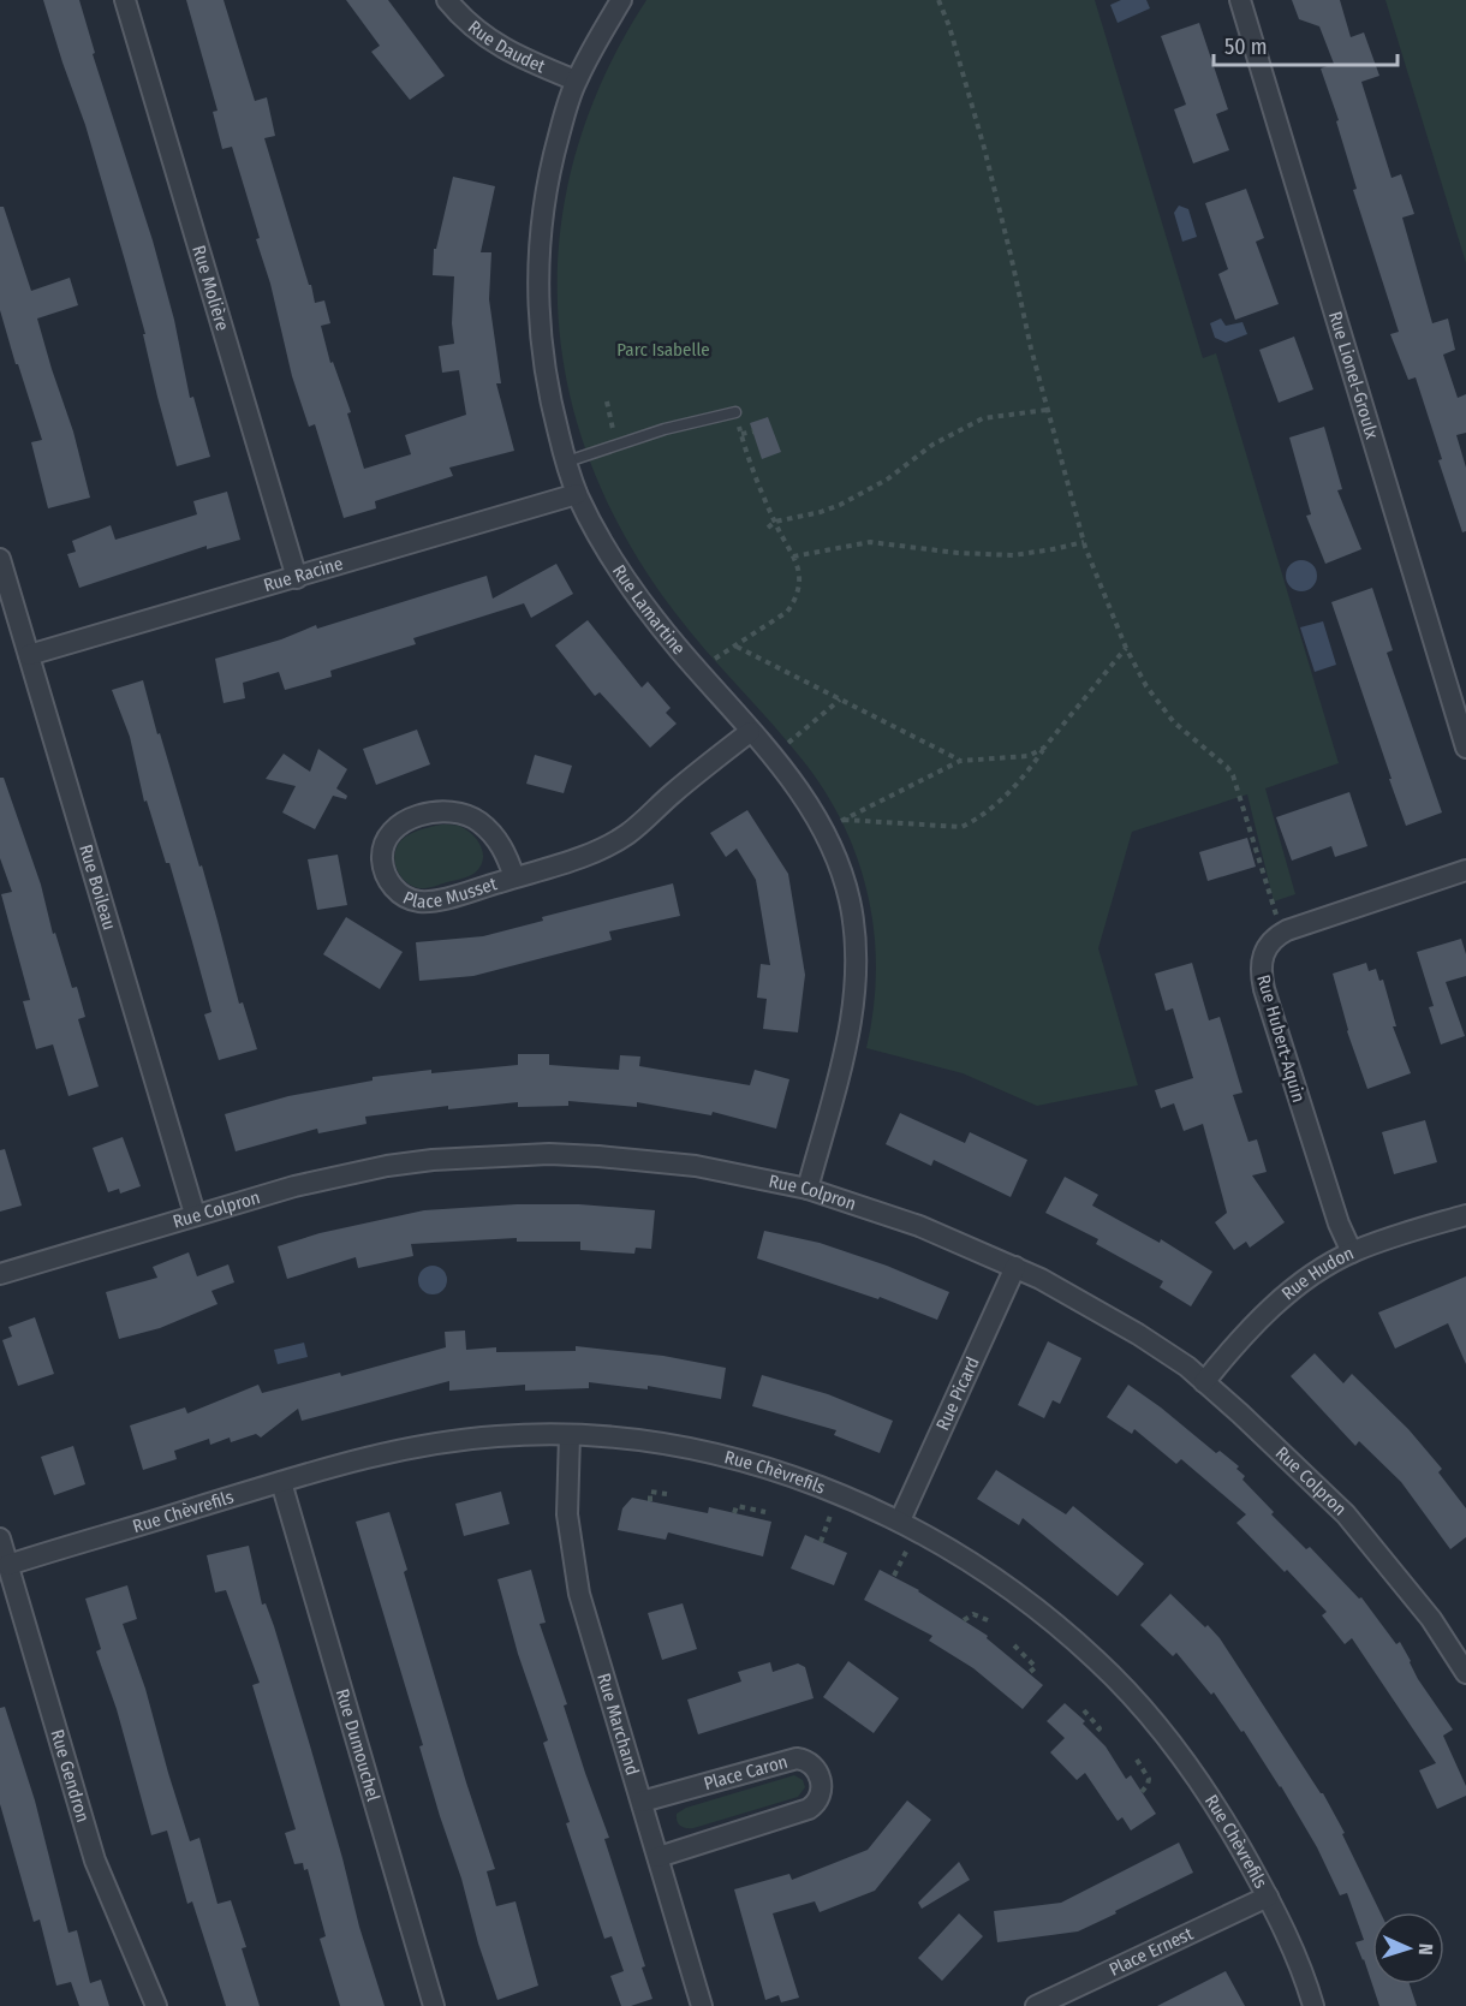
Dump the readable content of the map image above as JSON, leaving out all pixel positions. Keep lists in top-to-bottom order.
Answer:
{
  "streets": {
    "street": [
      "Rue Daudet",
      "Rue Molière",
      "Rue Lionel-Groulx",
      "Rue Racine",
      "Rue Lamartine",
      "Place Musset",
      "Rue Boileau",
      "Rue Hubert-Aquin",
      "Rue Colpron",
      "Rue Hudon",
      "Rue Picard",
      "Rue Chèvrefils",
      "Rue Marchand",
      "Rue Dumouchel",
      "Place Caron",
      "Rue Gendron",
      "Place Ernest"
    ]
  },
  "crossings": [
    ["Rue Daudet", "Rue Lamartine"],
    ["Rue Molière", "Rue Racine"],
    ["Rue Racine", "Rue Lamartine"],
    ["Rue Racine", "Rue Boileau"],
    ["Rue Lamartine", "Place Musset"],
    ["Rue Lamartine", "Rue Colpron"],
    ["Rue Boileau", "Rue Colpron"],
    ["Rue Hubert-Aquin", "Rue Hudon"],
    ["Rue Colpron", "Rue Hudon"],
    ["Rue Colpron", "Rue Picard"],
    ["Rue Picard", "Rue Chèvrefils"],
    ["Rue Chèvrefils", "Rue Marchand"],
    ["Rue Chèvrefils", "Rue Dumouchel"],
    ["Rue Chèvrefils", "Rue Gendron"],
    ["Rue Chèvrefils", "Place Ernest"],
    ["Rue Marchand", "Place Caron"]
  ],
  "parks": ["Parc Isabelle"],
  "scale_bar": "50 m",
  "north": "right"
}
